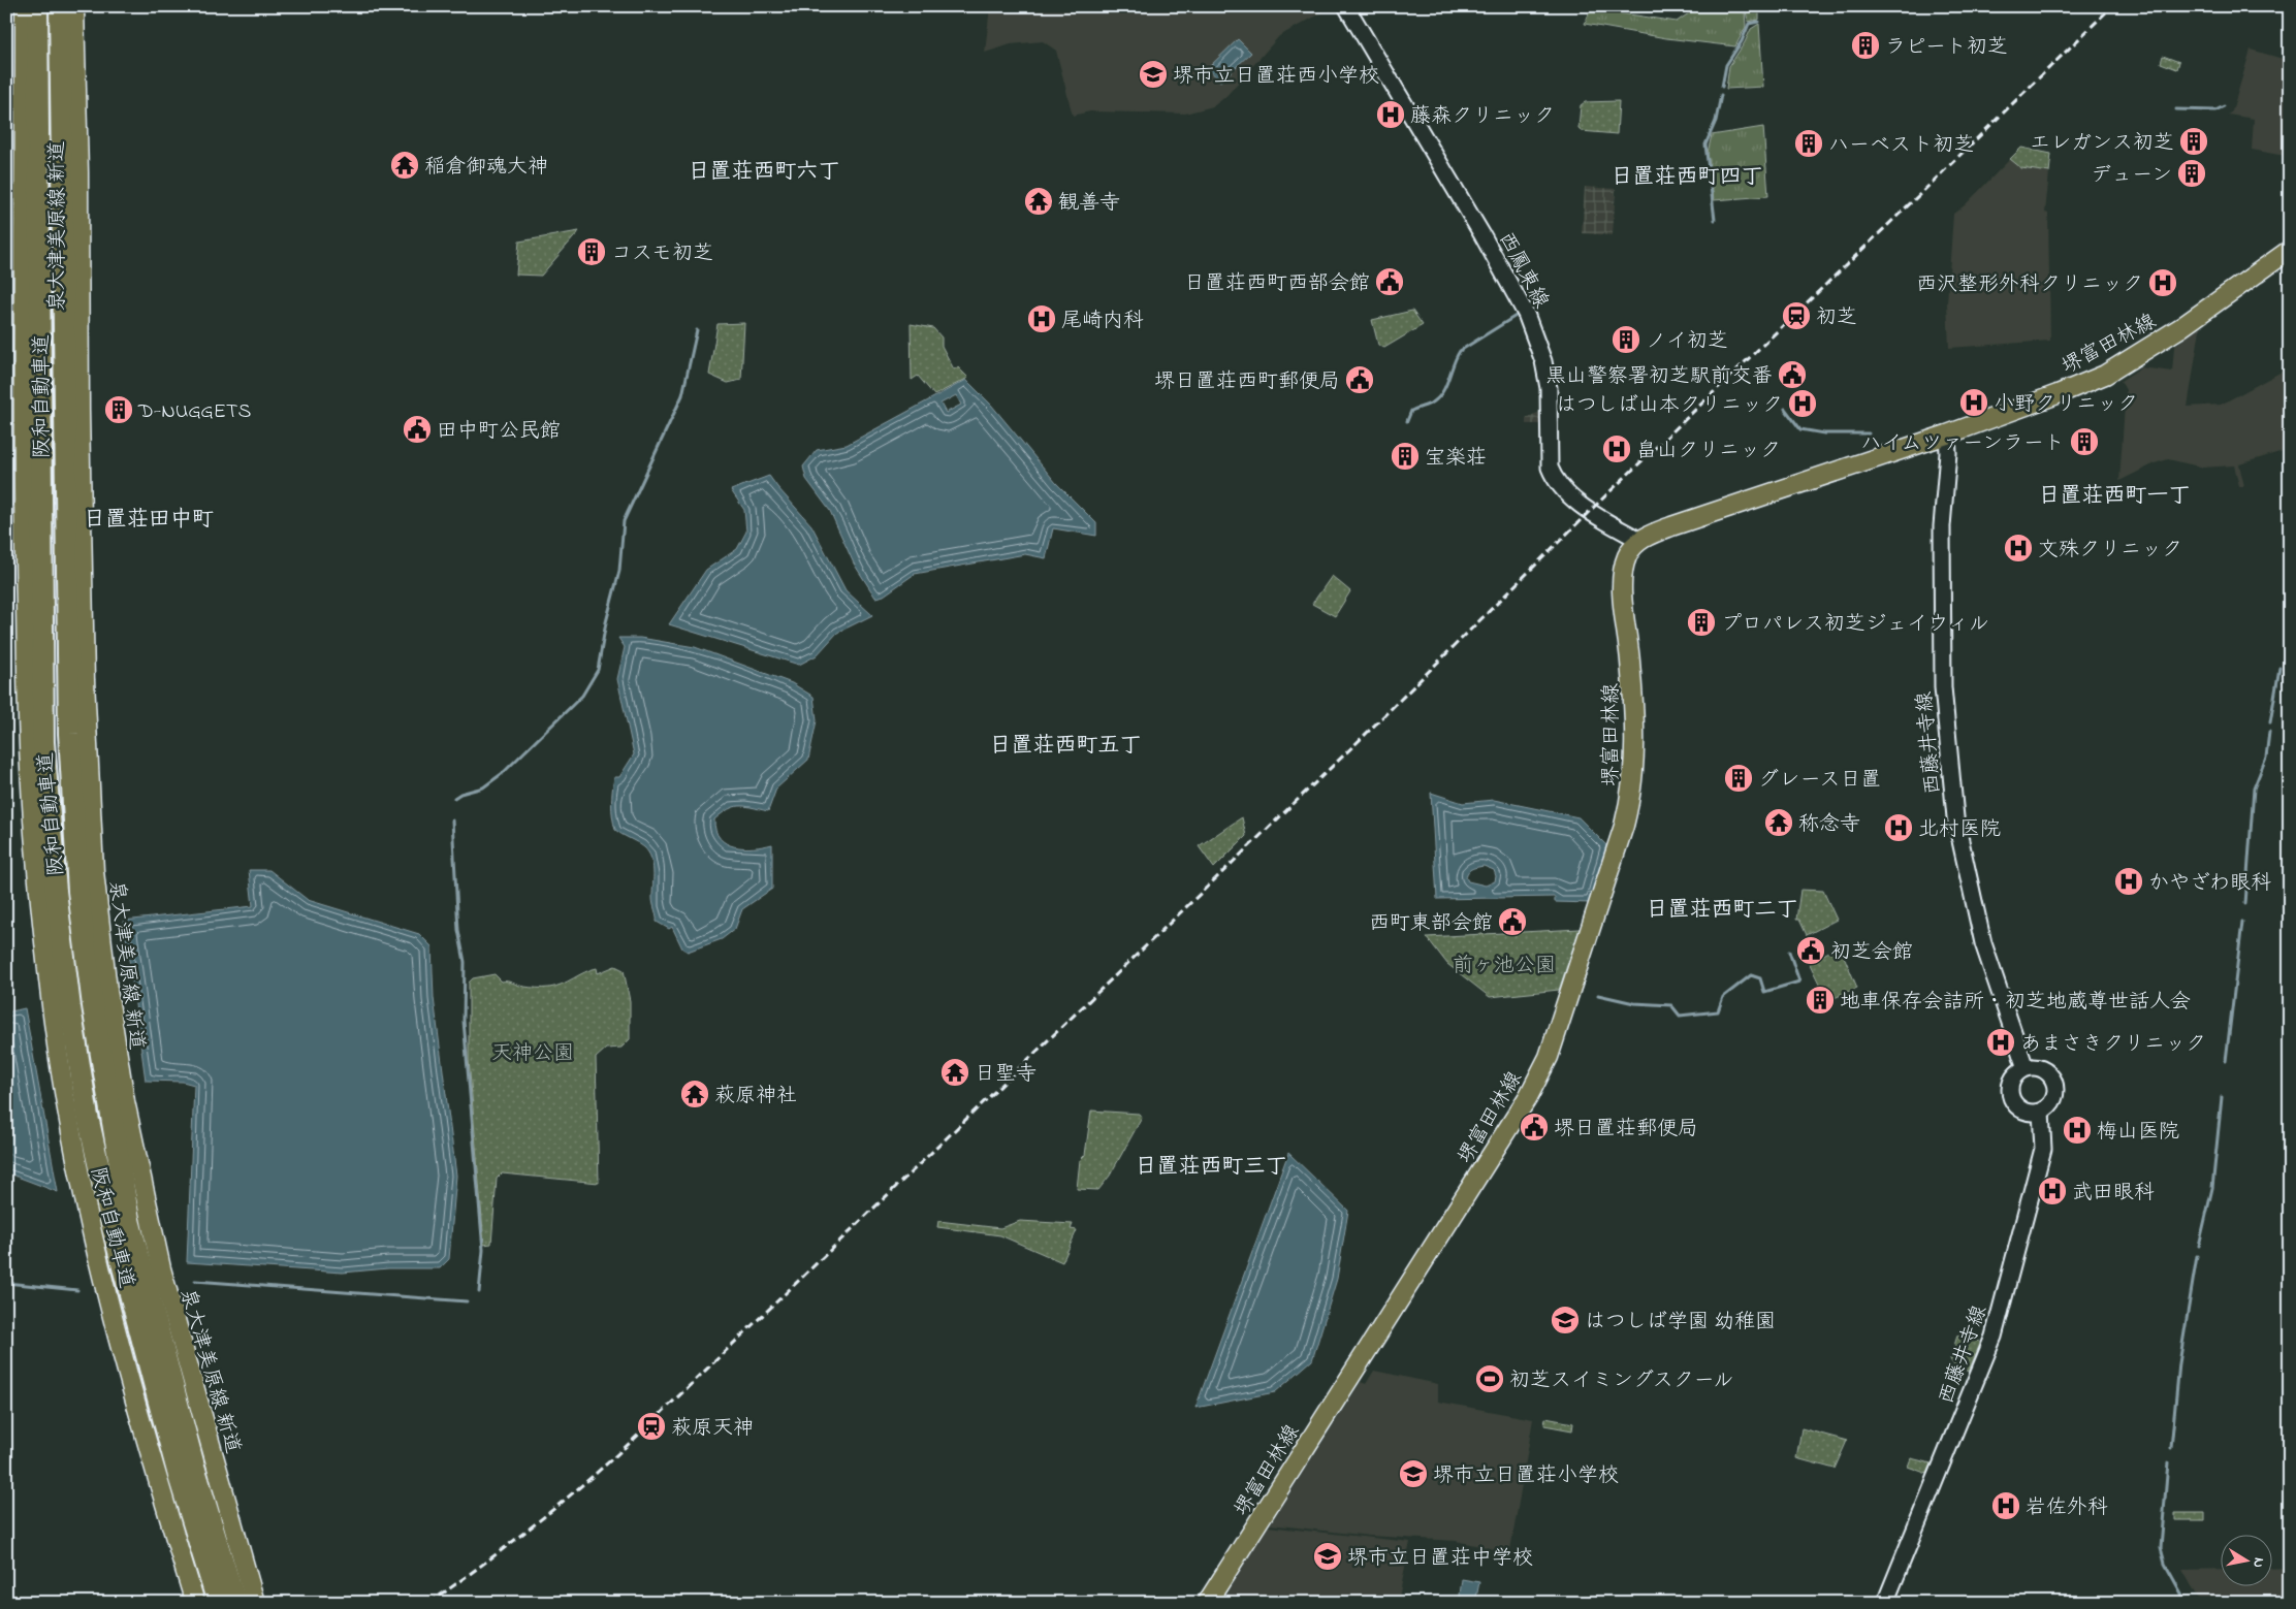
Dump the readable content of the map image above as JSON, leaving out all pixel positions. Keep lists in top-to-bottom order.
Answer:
{
  "streets": {
    "highway": ["阪和自動車道"],
    "main road": [
      "泉大津美原線 新道",
      "西鳳東線",
      "堺富田林線",
      "西藤井寺線"
    ]
  },
  "crossings": [
    ["西鳳東線", "堺富田林線"],
    ["堺富田林線", "西藤井寺線"]
  ],
  "districts": [
    "日置荘西町六丁",
    "日置荘西町四丁",
    "日置荘西町一丁",
    "日置荘田中町",
    "日置荘西町五丁",
    "日置荘西町二丁",
    "日置荘西町三丁"
  ],
  "parks": ["前ヶ池公園", "天神公園"],
  "places": {
    "building": [
      "ラピート初芝",
      "エレガンス初芝",
      "ハーベスト初芝",
      "デューン",
      "コスモ初芝",
      "ノイ初芝",
      "D-NUGGETS",
      "ハイムツァーンラート",
      "宝楽荘",
      "プロパレス初芝ジェイウィル",
      "グレース日置",
      "地車保存会詰所・初芝地蔵尊世話人会"
    ],
    "school or university": [
      "堺市立日置荘西小学校",
      "はつしば学園 幼稚園",
      "堺市立日置荘小学校",
      "堺市立日置荘中学校"
    ],
    "hospital": [
      "藤森クリニック",
      "西沢整形外科クリニック",
      "尾崎内科",
      "小野クリニック",
      "はつしば山本クリニック",
      "畠山クリニック",
      "文殊クリニック",
      "北村医院",
      "かやざわ眼科",
      "あまさきクリニック",
      "梅山医院",
      "武田眼科",
      "岩佐外科"
    ],
    "temple": [
      "稲倉御魂大神",
      "観善寺",
      "称念寺",
      "日聖寺",
      "萩原神社"
    ],
    "public building": [
      "日置荘西町西部会館",
      "黒山警察署初芝駅前交番",
      "堺日置荘西町郵便局",
      "田中町公民館",
      "西町東部会館",
      "初芝会館",
      "堺日置荘郵便局"
    ],
    "station": ["初芝", "萩原天神"],
    "sports": ["初芝スイミングスクール"]
  },
  "north": "right"
}
